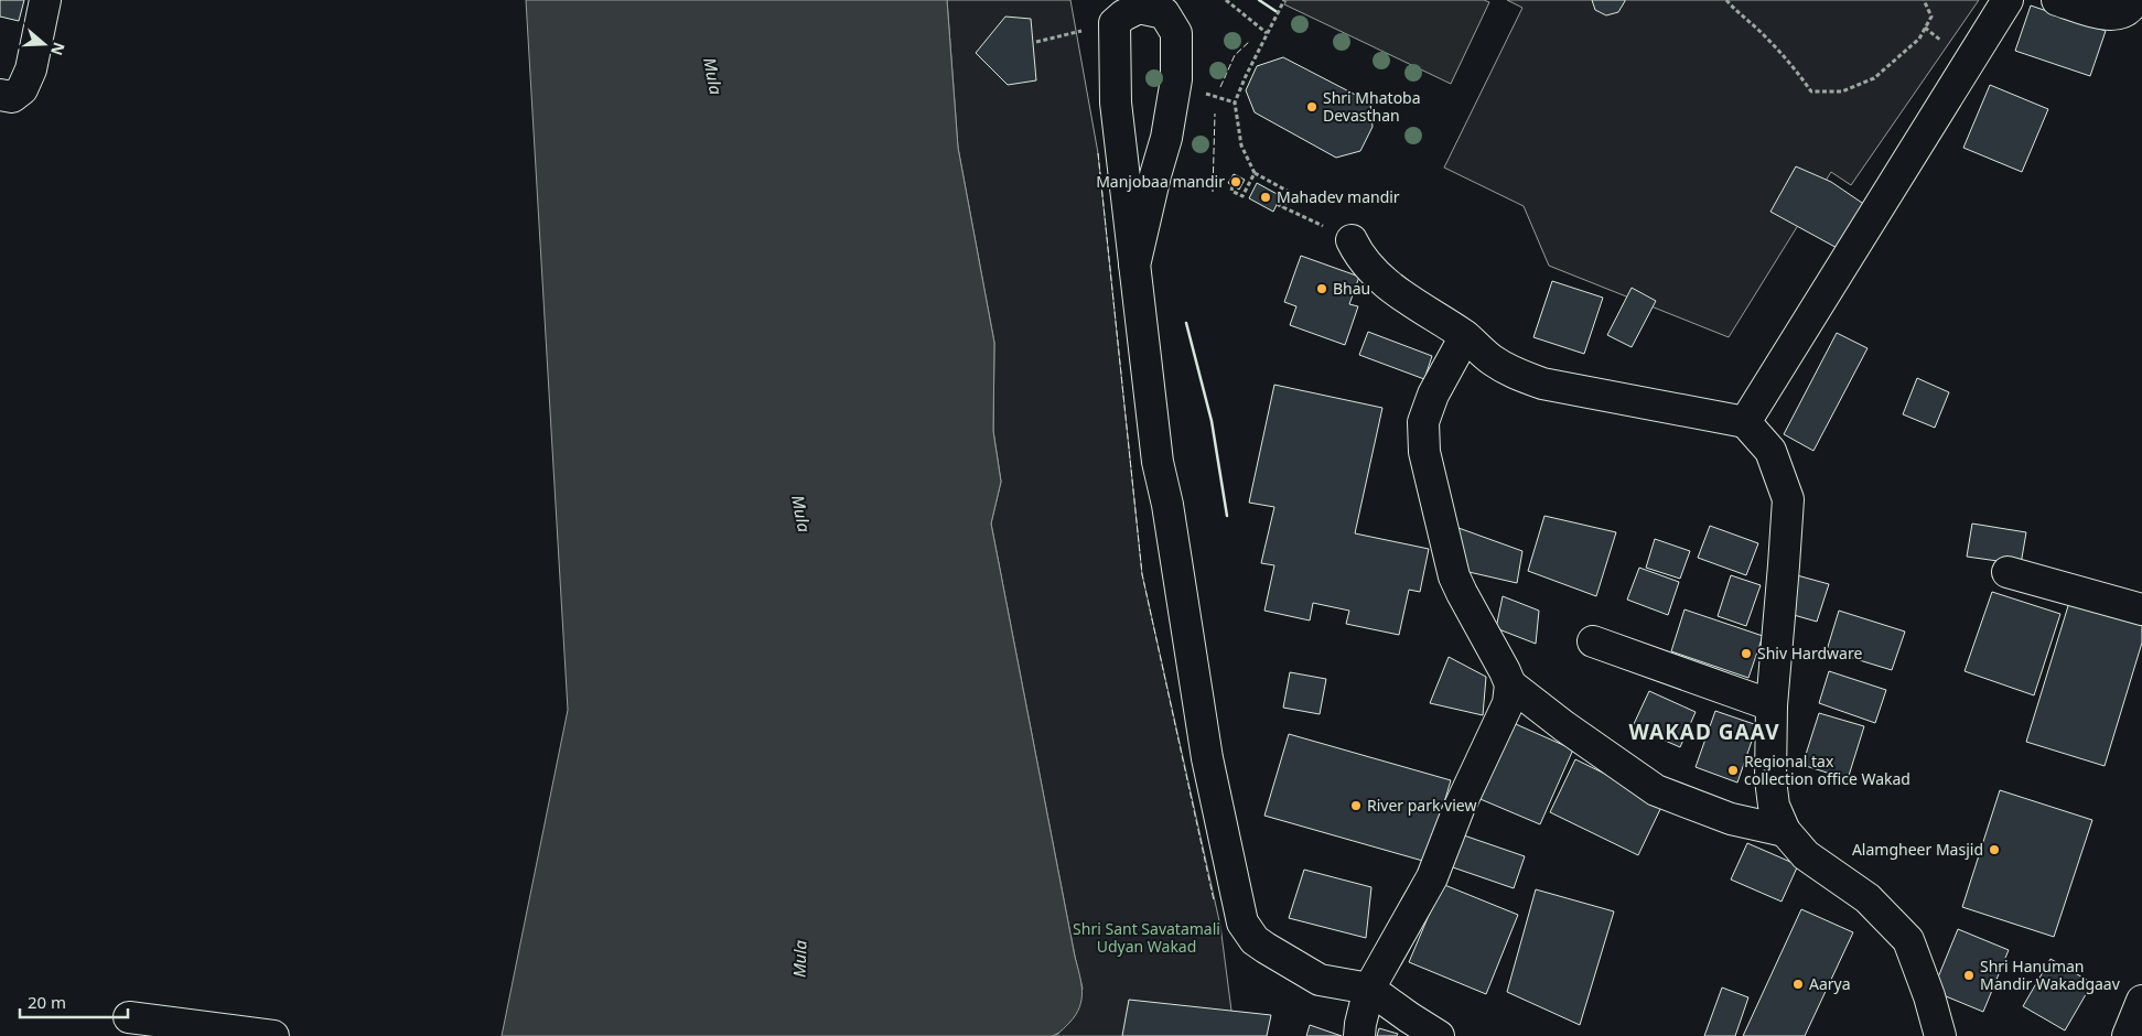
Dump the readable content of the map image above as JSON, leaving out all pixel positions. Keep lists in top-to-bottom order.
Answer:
{
  "districts": ["WAKAD GAAV"],
  "water": ["Mula"],
  "parks": ["Shri Sant Savatamali Udyan Wakad"],
  "places": [
    "Shri Mhatoba Devasthan",
    "Manjobaa mandir",
    "Mahadev mandir",
    "Bhau",
    "Shiv Hardware",
    "Regional tax collection office Wakad",
    "River park view",
    "Alamgheer Masjid",
    "Shri Hanuman Mandir Wakadgaav",
    "Aarya"
  ],
  "scale_bar": "20 m",
  "north": "right"
}
